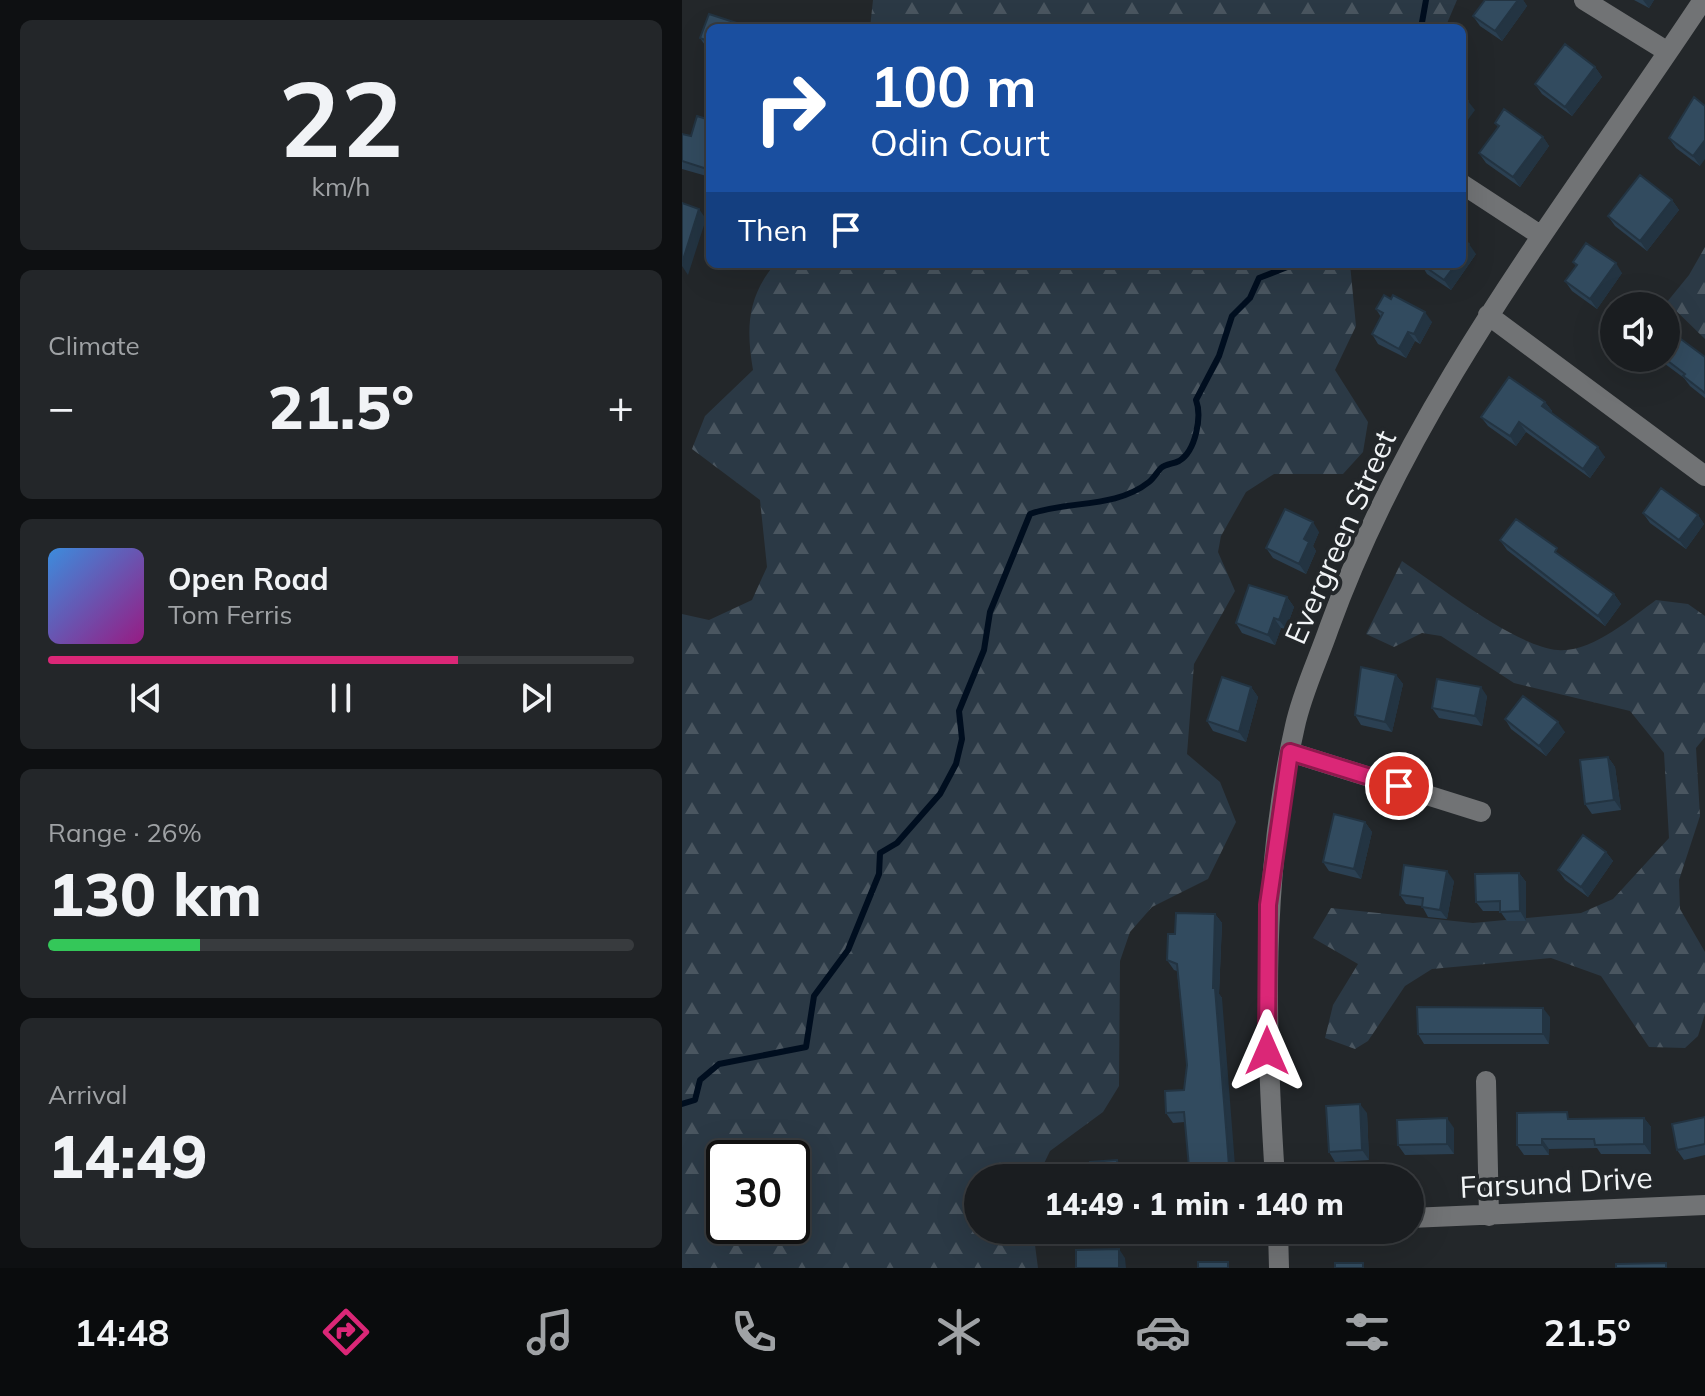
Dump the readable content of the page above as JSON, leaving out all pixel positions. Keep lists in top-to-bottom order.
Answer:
{
  "streets": {
    "street": ["Evergreen Street", "Farsund Drive"]
  },
  "page": {
    "tile": [
      ["22", "km/h"],
      "Climate",
      ["Range · 26%", "130 km"],
      ["Arrival", "14:49"]
    ],
    "turn": ["100 m", "Odin Court"],
    "then": "Then",
    "heat": ["−", "21.5°", "+"],
    "song": ["Open Road", "Tom Ferris"],
    "limit": "30",
    "trip": "14:49 · 1 min · 140 m",
    "tabs": ["14:48", "21.5°"]
  }
}
